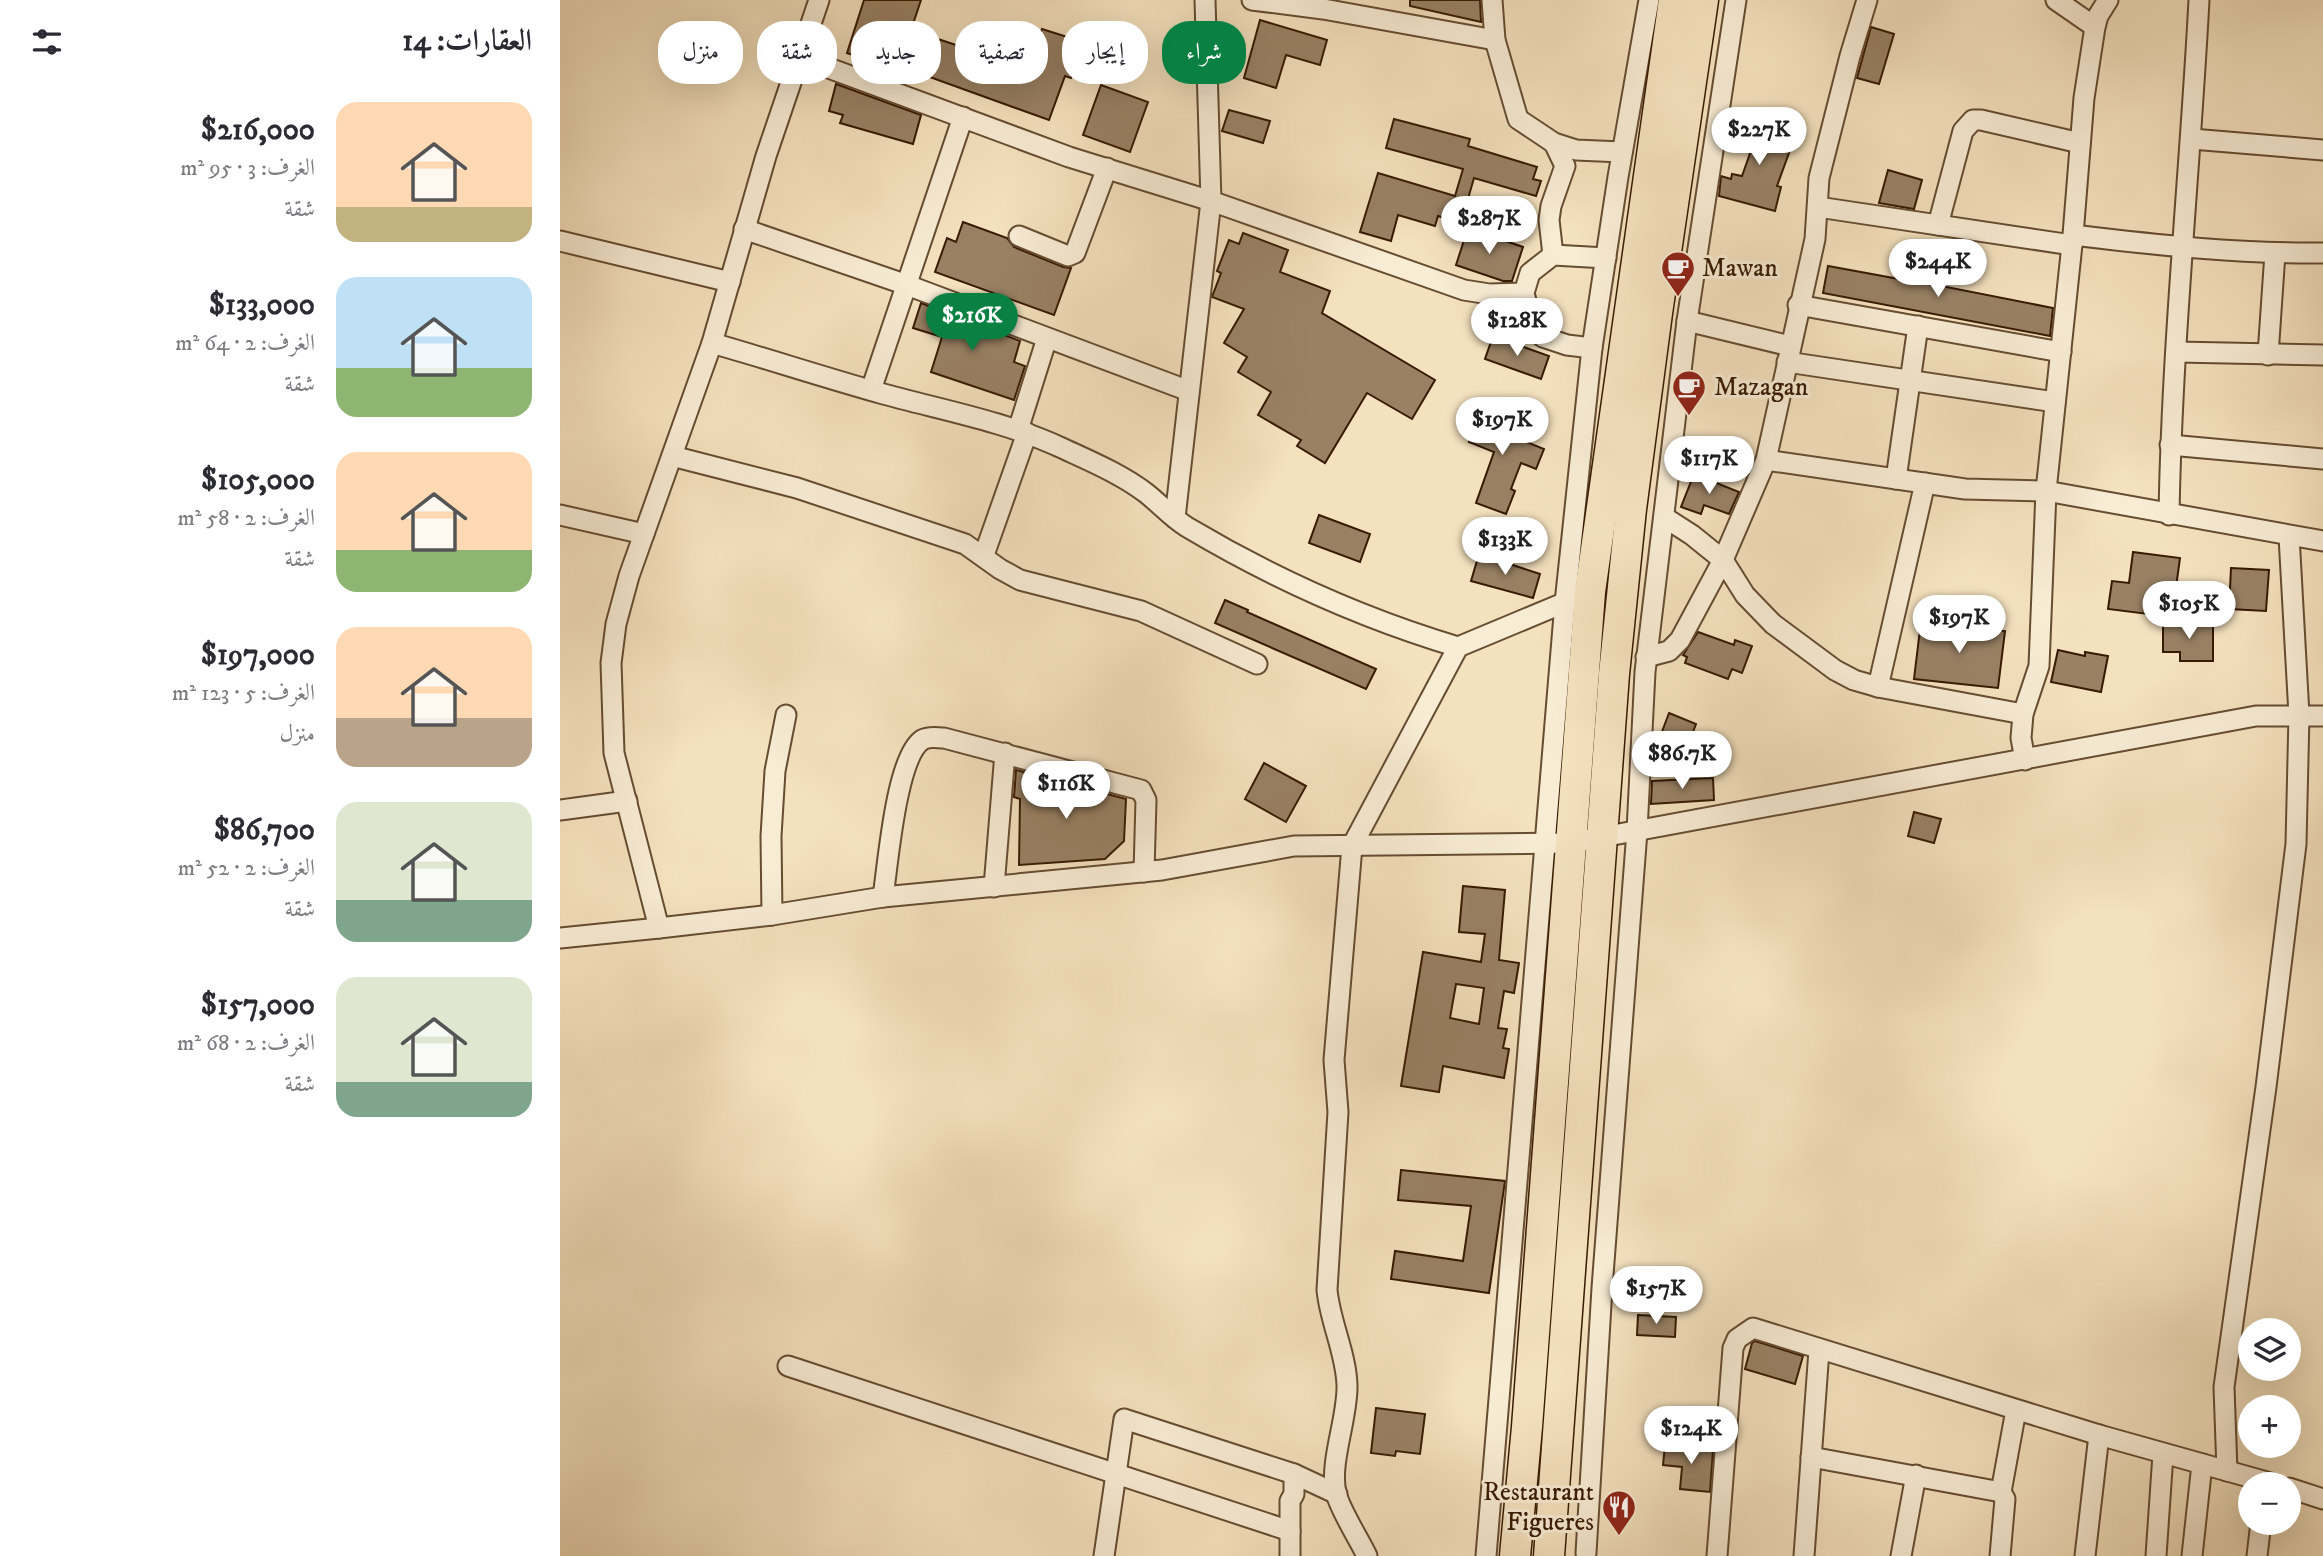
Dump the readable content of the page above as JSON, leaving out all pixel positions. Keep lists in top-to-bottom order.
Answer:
{
  "places": {
    "cafe": ["Mawan", "Mazagan"],
    "restaurant": ["Restaurant Figueres"]
  },
  "page": {
    "heading": "العقارات: 14",
    "chip": [
      "شراء",
      "إيجار",
      "تصفية",
      "جديد",
      "شقة",
      "منزل"
    ],
    "list": [
      {
        "name": "$216,000",
        "note": "الغرف: 3 · 95 m² · شقة"
      },
      {
        "name": "$133,000",
        "note": "الغرف: 2 · 64 m² · شقة"
      },
      {
        "name": "$105,000",
        "note": "الغرف: 2 · 58 m² · شقة"
      },
      {
        "name": "$197,000",
        "note": "الغرف: 5 · 123 m² · منزل"
      },
      {
        "name": "$86,700",
        "note": "الغرف: 2 · 52 m² · شقة"
      },
      {
        "name": "$157,000",
        "note": "الغرف: 2 · 68 m² · شقة"
      }
    ],
    "price": [
      "$227K",
      "$287K",
      "$244K",
      "$216K",
      "$128K",
      "$197K",
      "$117K",
      "$133K",
      "$105K",
      "$197K",
      "$86.7K",
      "$116K",
      "$157K",
      "$124K"
    ],
    "map_buttons": ["+", "−"]
  }
}
